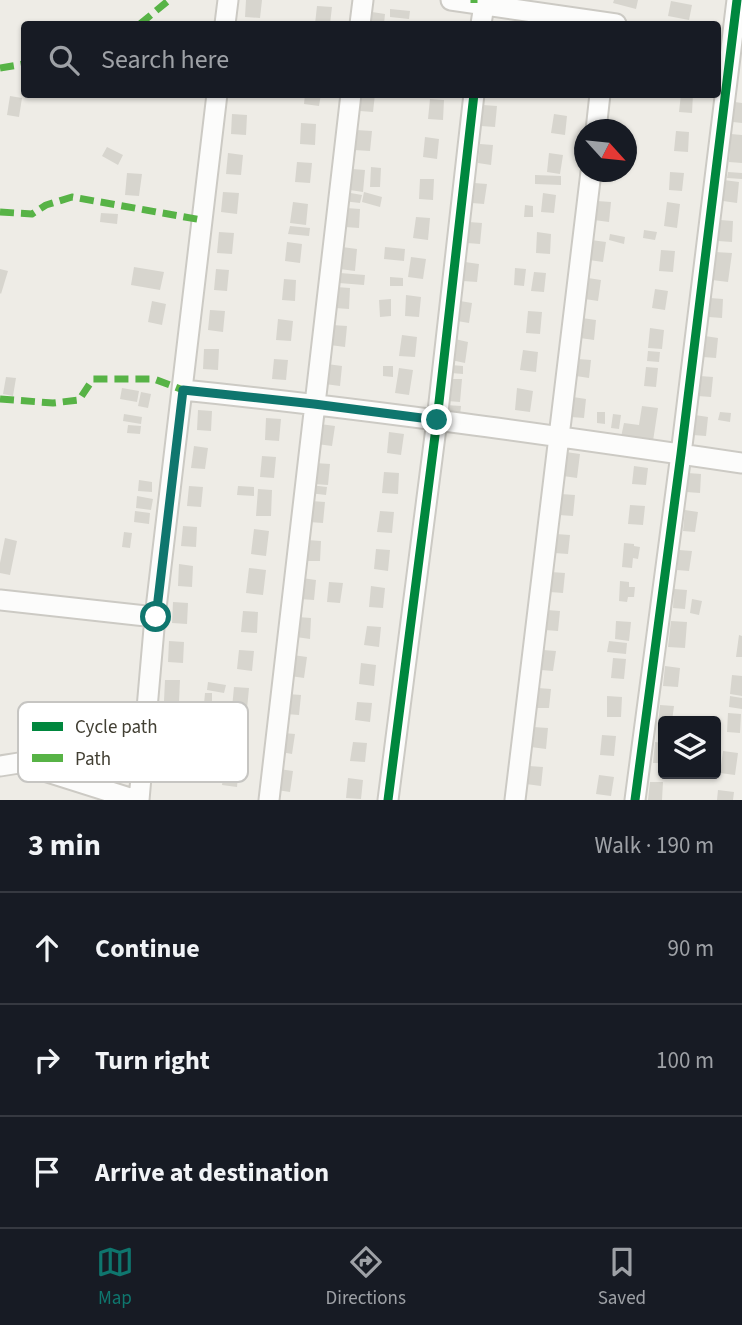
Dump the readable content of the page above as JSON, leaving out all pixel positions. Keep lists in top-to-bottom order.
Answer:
{
  "legend": ["Cycle path", "Path"],
  "north": "bottom right",
  "page": {
    "search": "Search here",
    "heading": ["3 min", "Walk · 190 m"],
    "list": [
      ["Continue", "90 m"],
      ["Turn right", "100 m"],
      "Arrive at destination"
    ],
    "nav": ["Map", "Directions", "Saved"]
  }
}
